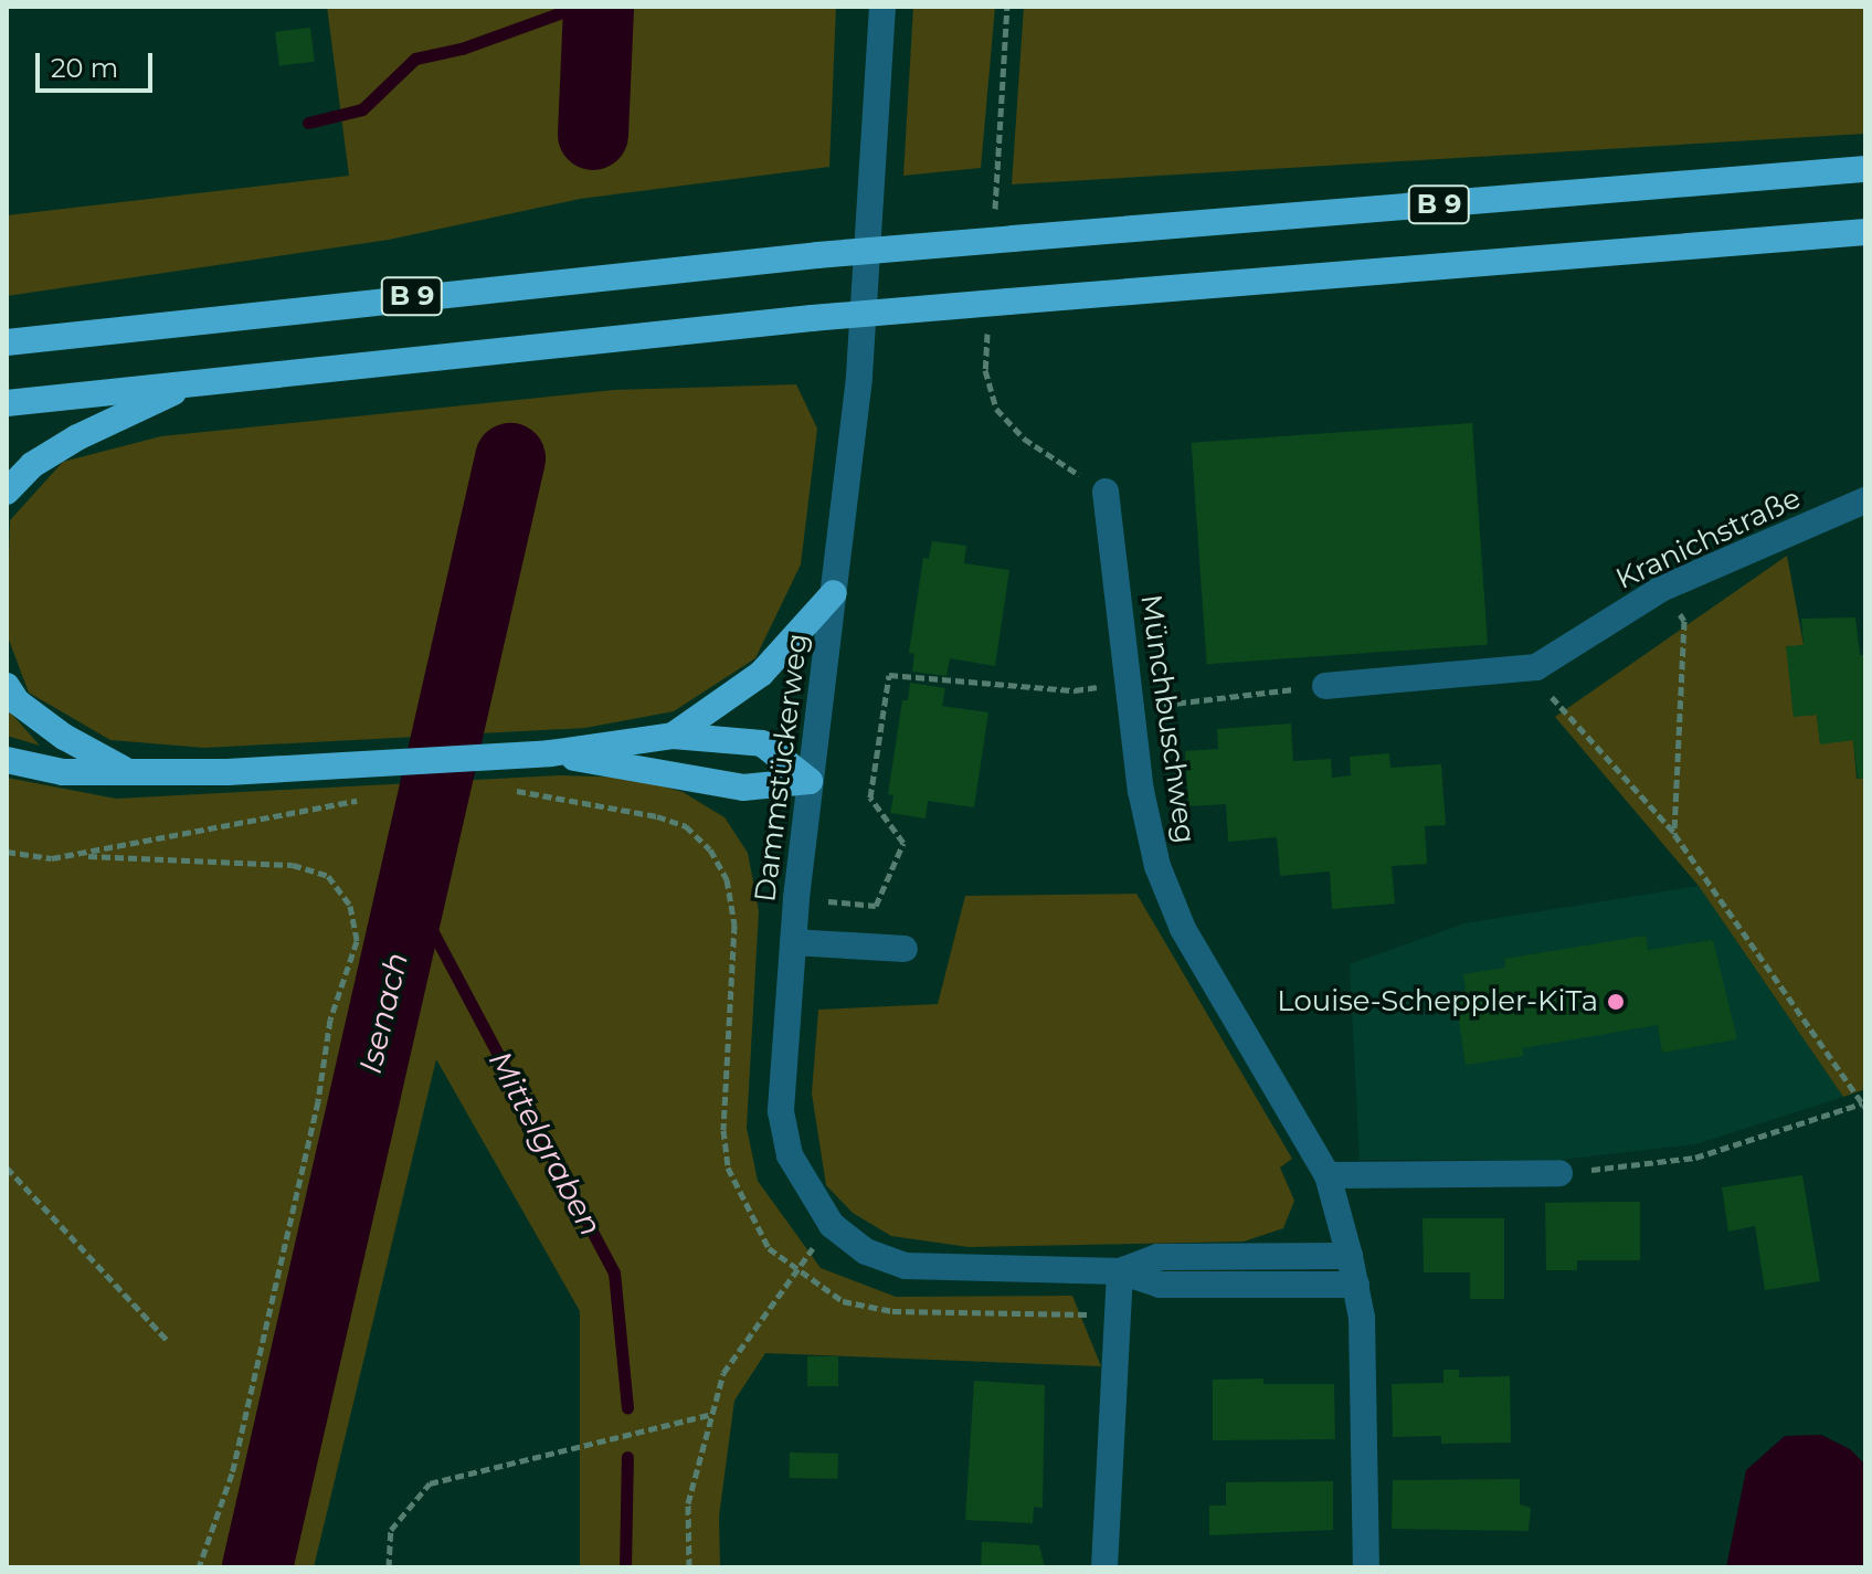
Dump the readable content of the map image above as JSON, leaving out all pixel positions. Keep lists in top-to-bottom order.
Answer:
{
  "streets": {
    "highway": ["B 9"],
    "street": ["Kranichstraße", "Münchbuschweg", "Dammstückerweg"]
  },
  "crossings": [
    ["Münchbuschweg", "Dammstückerweg"]
  ],
  "water": ["Isenach", "Mittelgraben"],
  "places": ["Louise-Scheppler-KiTa"],
  "scale_bar": "20 m"
}
